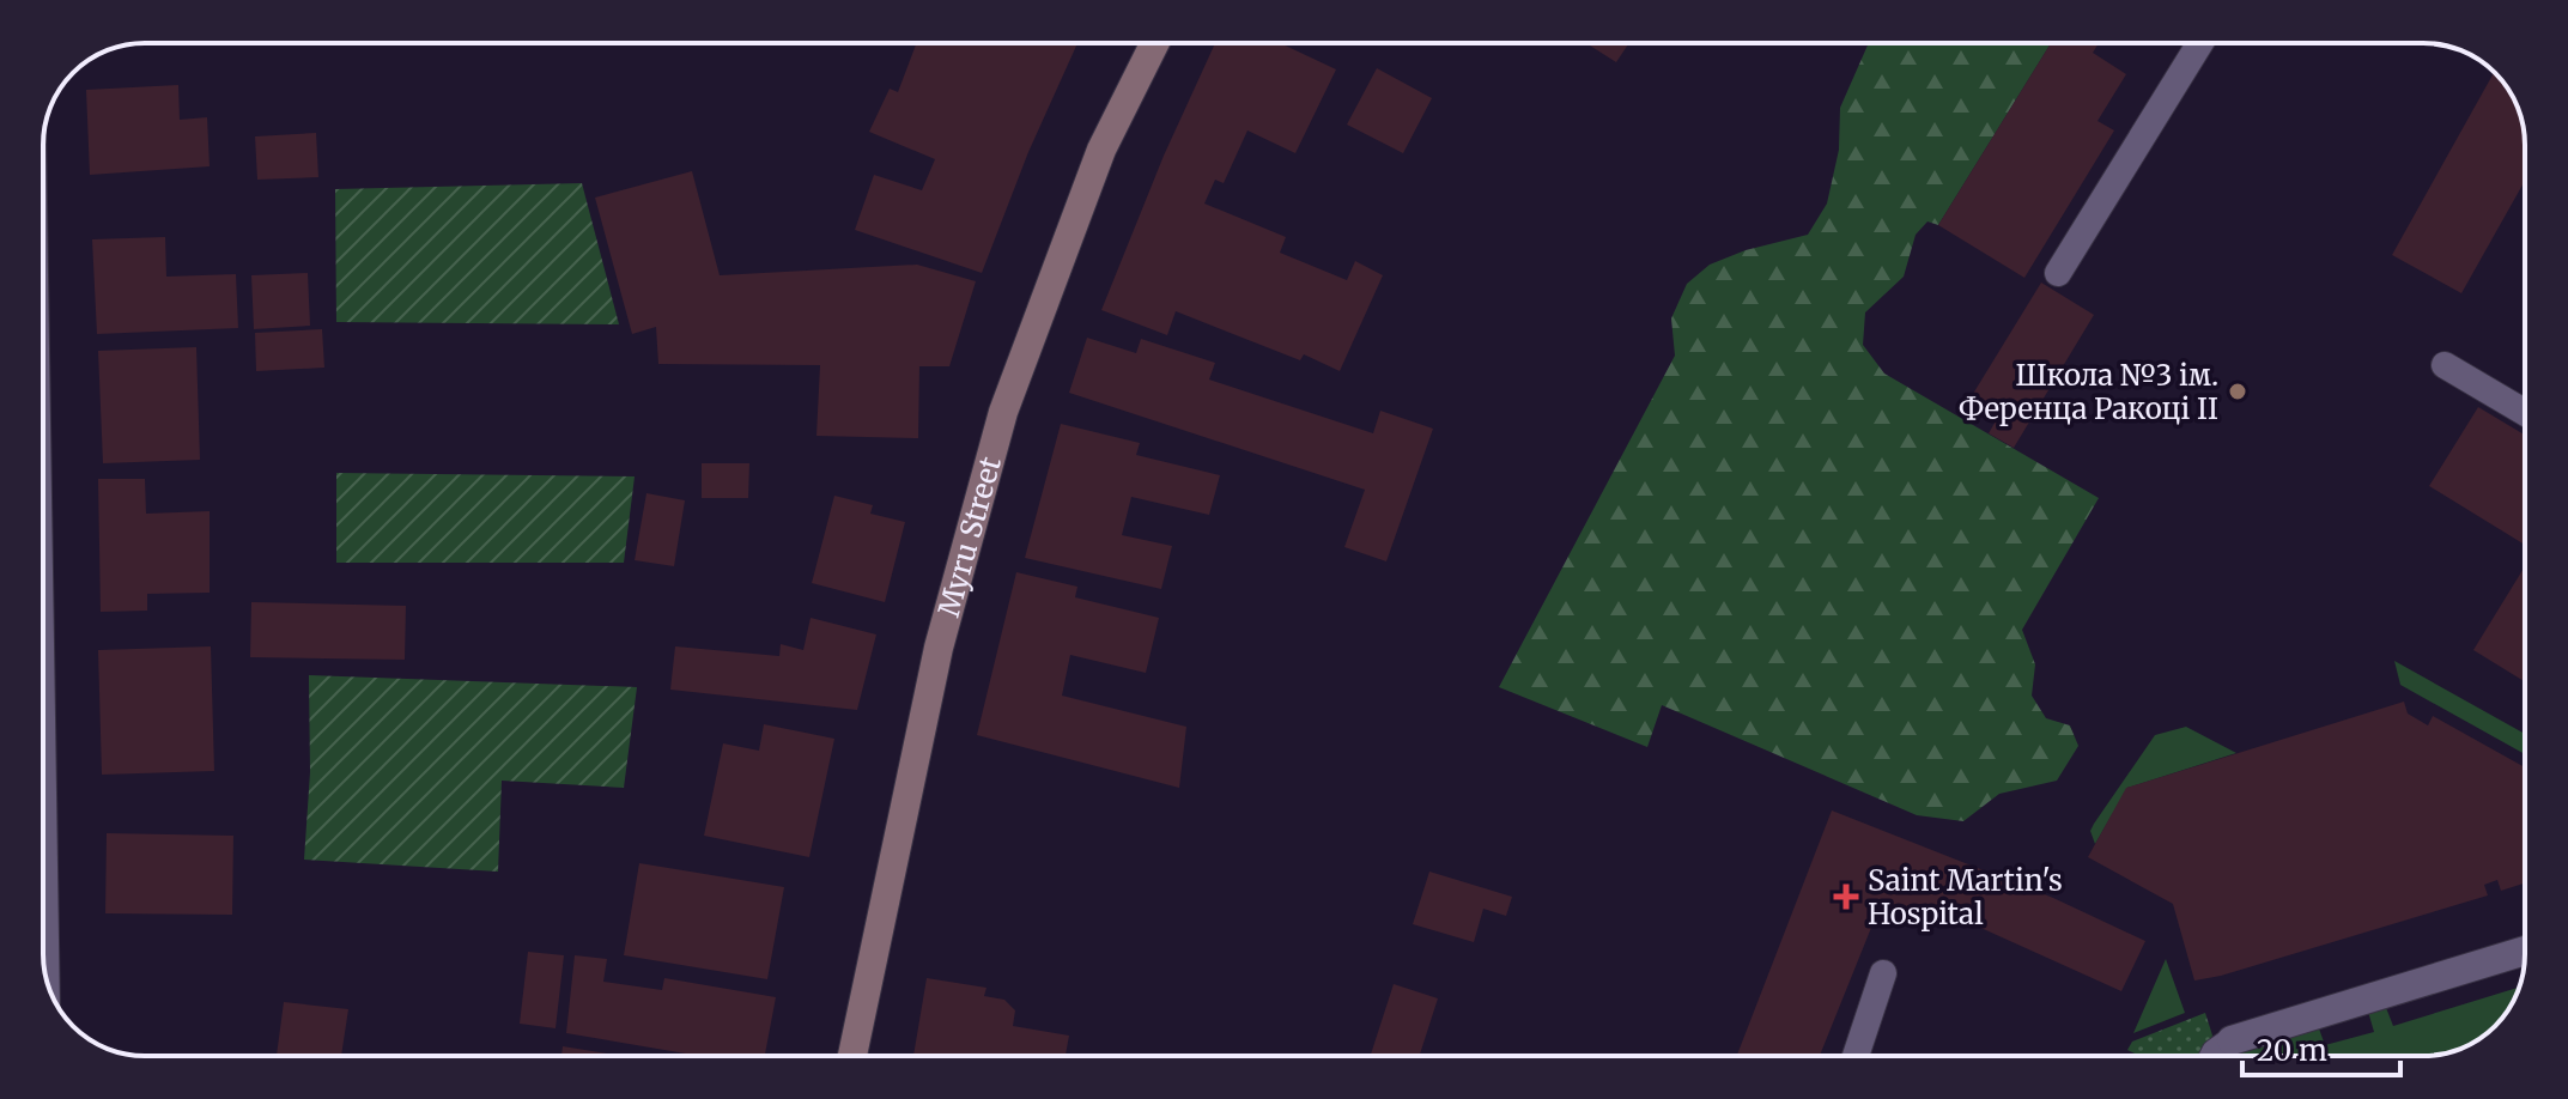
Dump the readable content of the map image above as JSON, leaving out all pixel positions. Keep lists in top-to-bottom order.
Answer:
{
  "streets": {
    "main road": ["Myru Street"]
  },
  "places": {
    "other": ["Школа №3 ім. Ференца Ракоці II"],
    "health": ["Saint Martin's Hospital"]
  },
  "scale_bar": "20 m"
}
